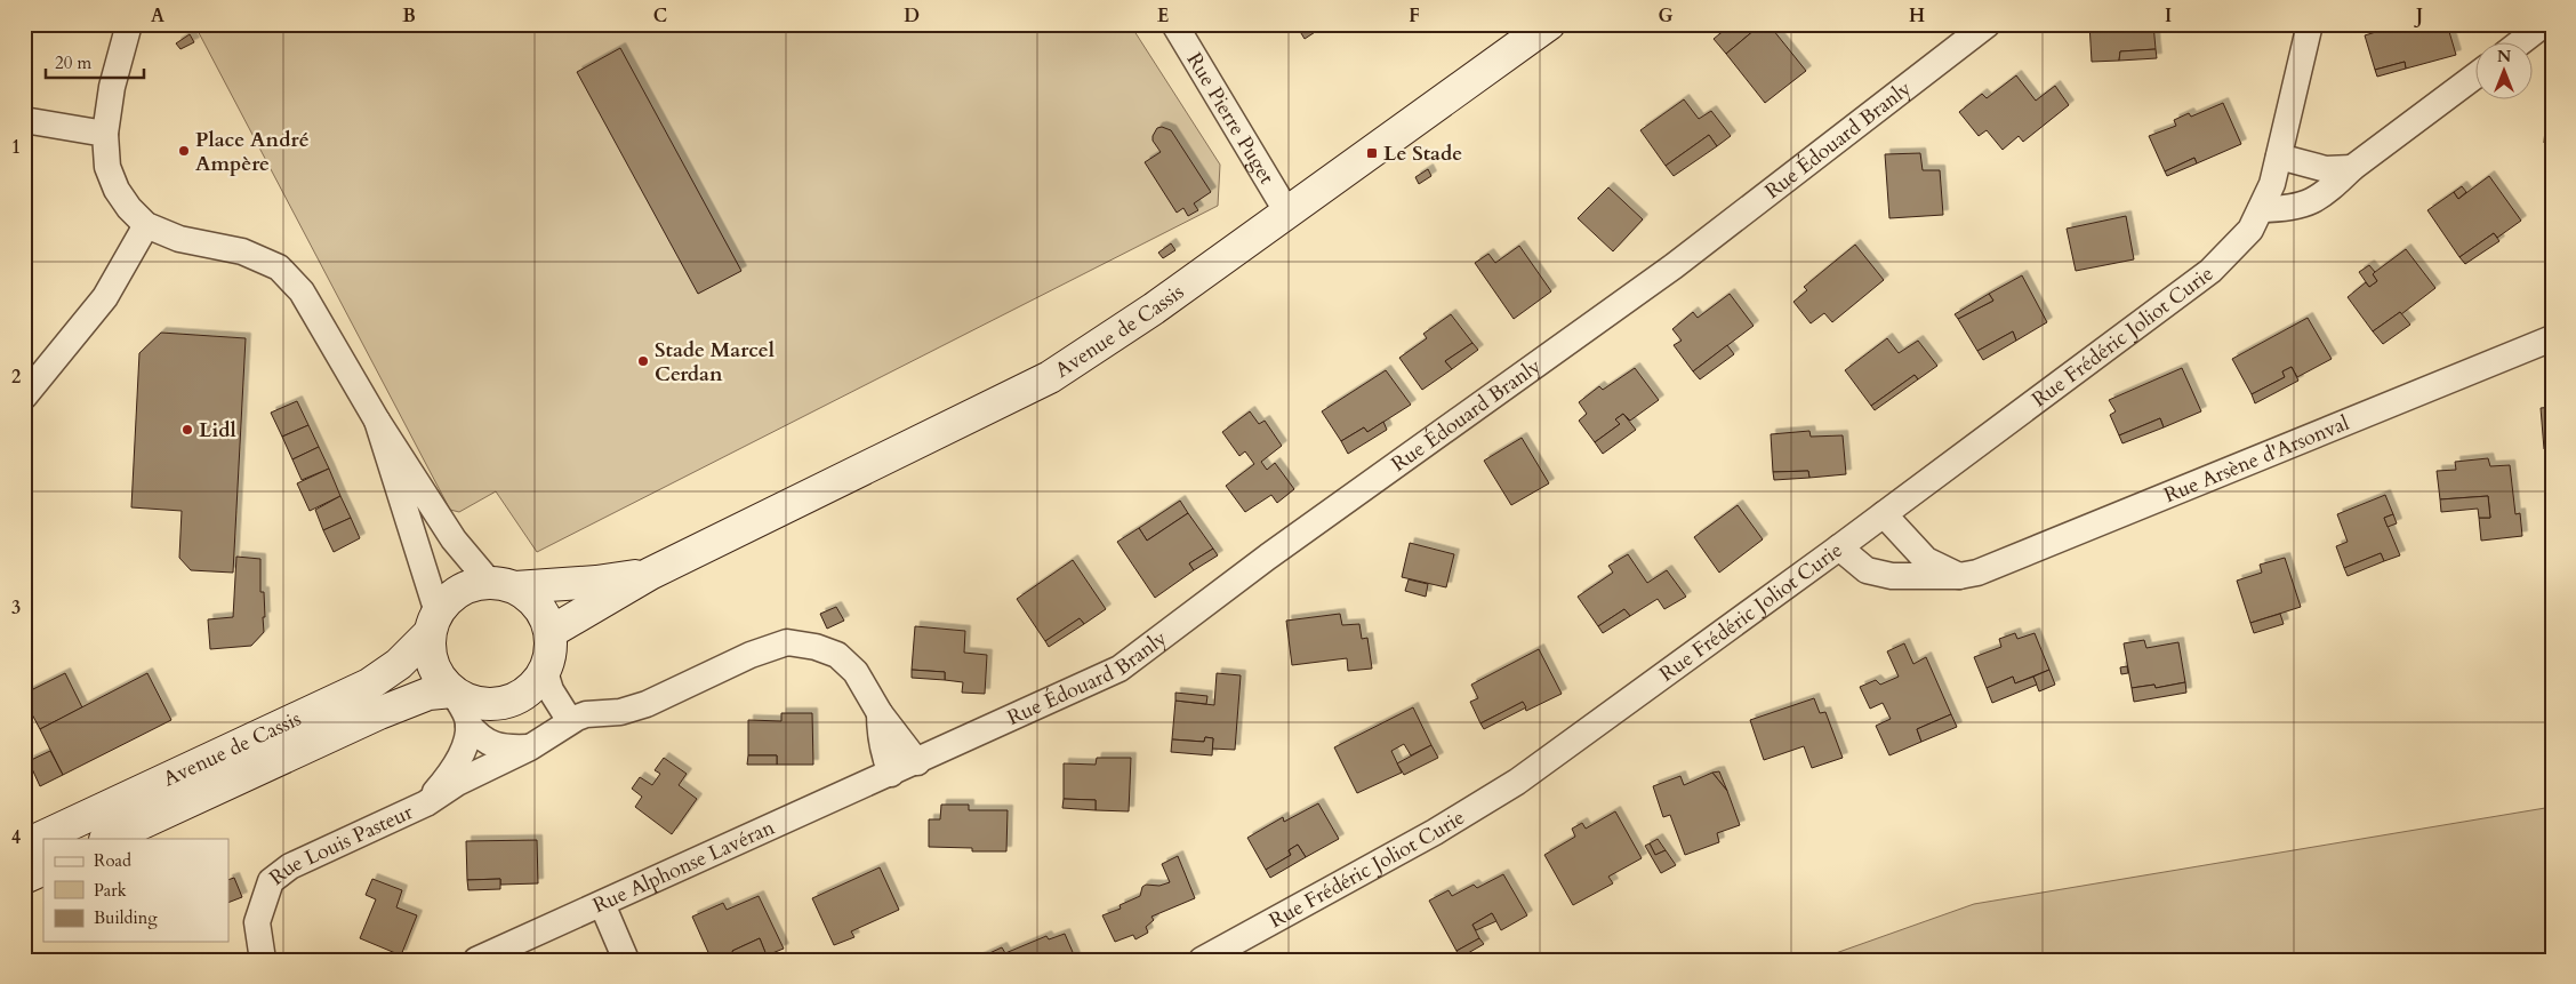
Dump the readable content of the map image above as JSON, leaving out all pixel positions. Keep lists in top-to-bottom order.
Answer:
{
  "streets": {
    "main road": ["Avenue de Cassis"],
    "street": [
      "Rue Pierre Puget",
      "Rue Édouard Branly",
      "Rue Frédéric Joliot Curie",
      "Rue Arsène d'Arsonval",
      "Rue Louis Pasteur",
      "Rue Alphonse Lavéran"
    ]
  },
  "crossings": [
    ["Rue Pierre Puget", "Avenue de Cassis"],
    ["Rue Édouard Branly", "Rue Alphonse Lavéran"],
    ["Rue Frédéric Joliot Curie", "Rue Arsène d'Arsonval"]
  ],
  "places": {
    "other": ["Place André Ampère", "Stade Marcel Cerdan", "Lidl"],
    "transit": ["Le Stade"]
  },
  "legend": ["Road", "Park", "Building"],
  "scale_bar": "20 m",
  "north": "top",
  "grid": {
    "columns": [
      "A",
      "B",
      "C",
      "D",
      "E",
      "F",
      "G",
      "H",
      "I",
      "J"
    ],
    "rows": [
      "1",
      "2",
      "3",
      "4"
    ]
  }
}
